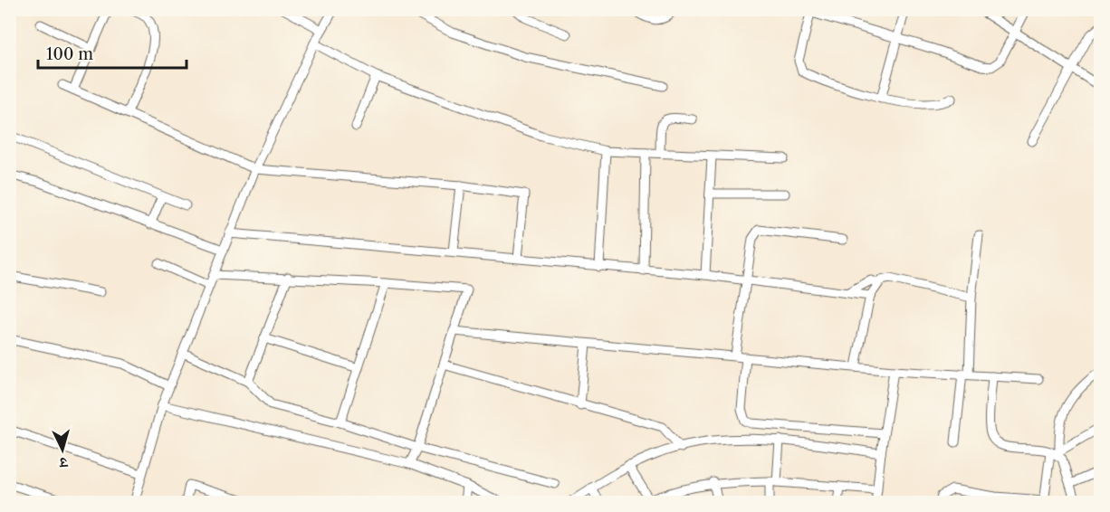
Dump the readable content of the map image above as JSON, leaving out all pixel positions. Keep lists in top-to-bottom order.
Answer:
{
  "scale_bar": "100 m",
  "north": "bottom"
}
